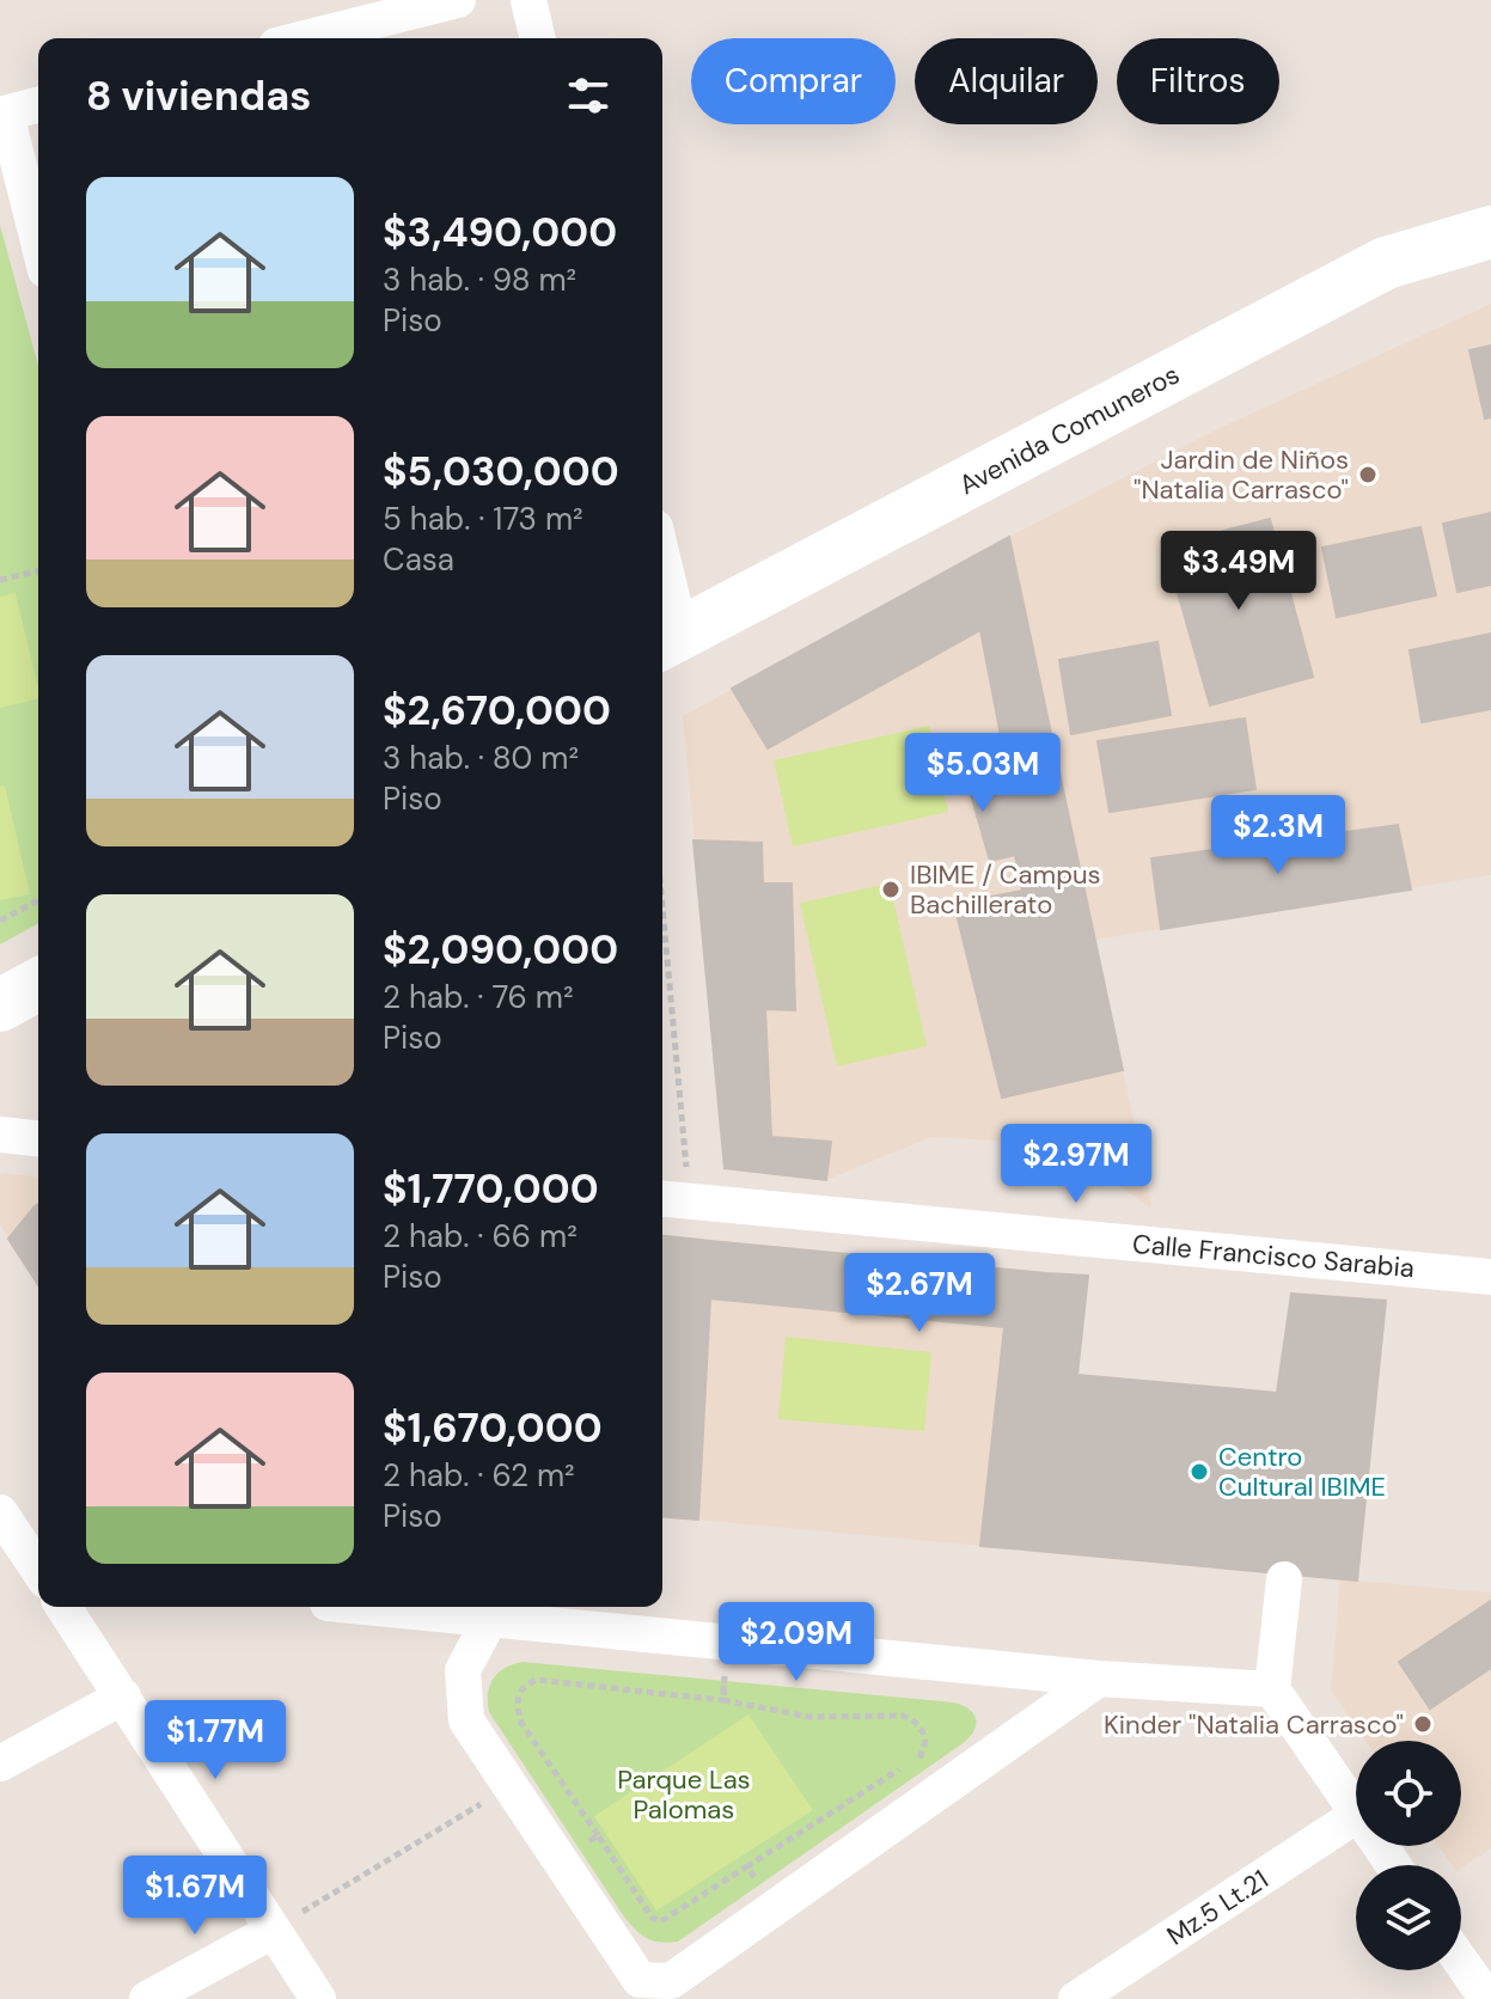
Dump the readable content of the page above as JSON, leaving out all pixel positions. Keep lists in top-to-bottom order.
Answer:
{
  "streets": {
    "main road": ["Avenida Comuneros"],
    "street": ["Calle Francisco Sarabia", "Mz.5 Lt.21"]
  },
  "parks": ["Parque Las Palomas"],
  "places": [
    "Jardin de Niños \"Natalia Carrasco\"",
    "IBIME / Campus Bachillerato",
    "Centro Cultural IBIME",
    "Kinder \"Natalia Carrasco\""
  ],
  "page": {
    "chip": ["Comprar", "Alquilar", "Filtros"],
    "heading": "8 viviendas",
    "list": [
      {
        "name": "$3,490,000",
        "note": "3 hab. · 98 m² · Piso"
      },
      {
        "name": "$5,030,000",
        "note": "5 hab. · 173 m² · Casa"
      },
      {
        "name": "$2,670,000",
        "note": "3 hab. · 80 m² · Piso"
      },
      {
        "name": "$2,090,000",
        "note": "2 hab. · 76 m² · Piso"
      },
      {
        "name": "$1,770,000",
        "note": "2 hab. · 66 m² · Piso"
      },
      {
        "name": "$1,670,000",
        "note": "2 hab. · 62 m² · Piso"
      }
    ],
    "price": [
      "$3.49M",
      "$5.03M",
      "$2.3M",
      "$2.97M",
      "$2.67M",
      "$2.09M",
      "$1.77M",
      "$1.67M"
    ]
  }
}
